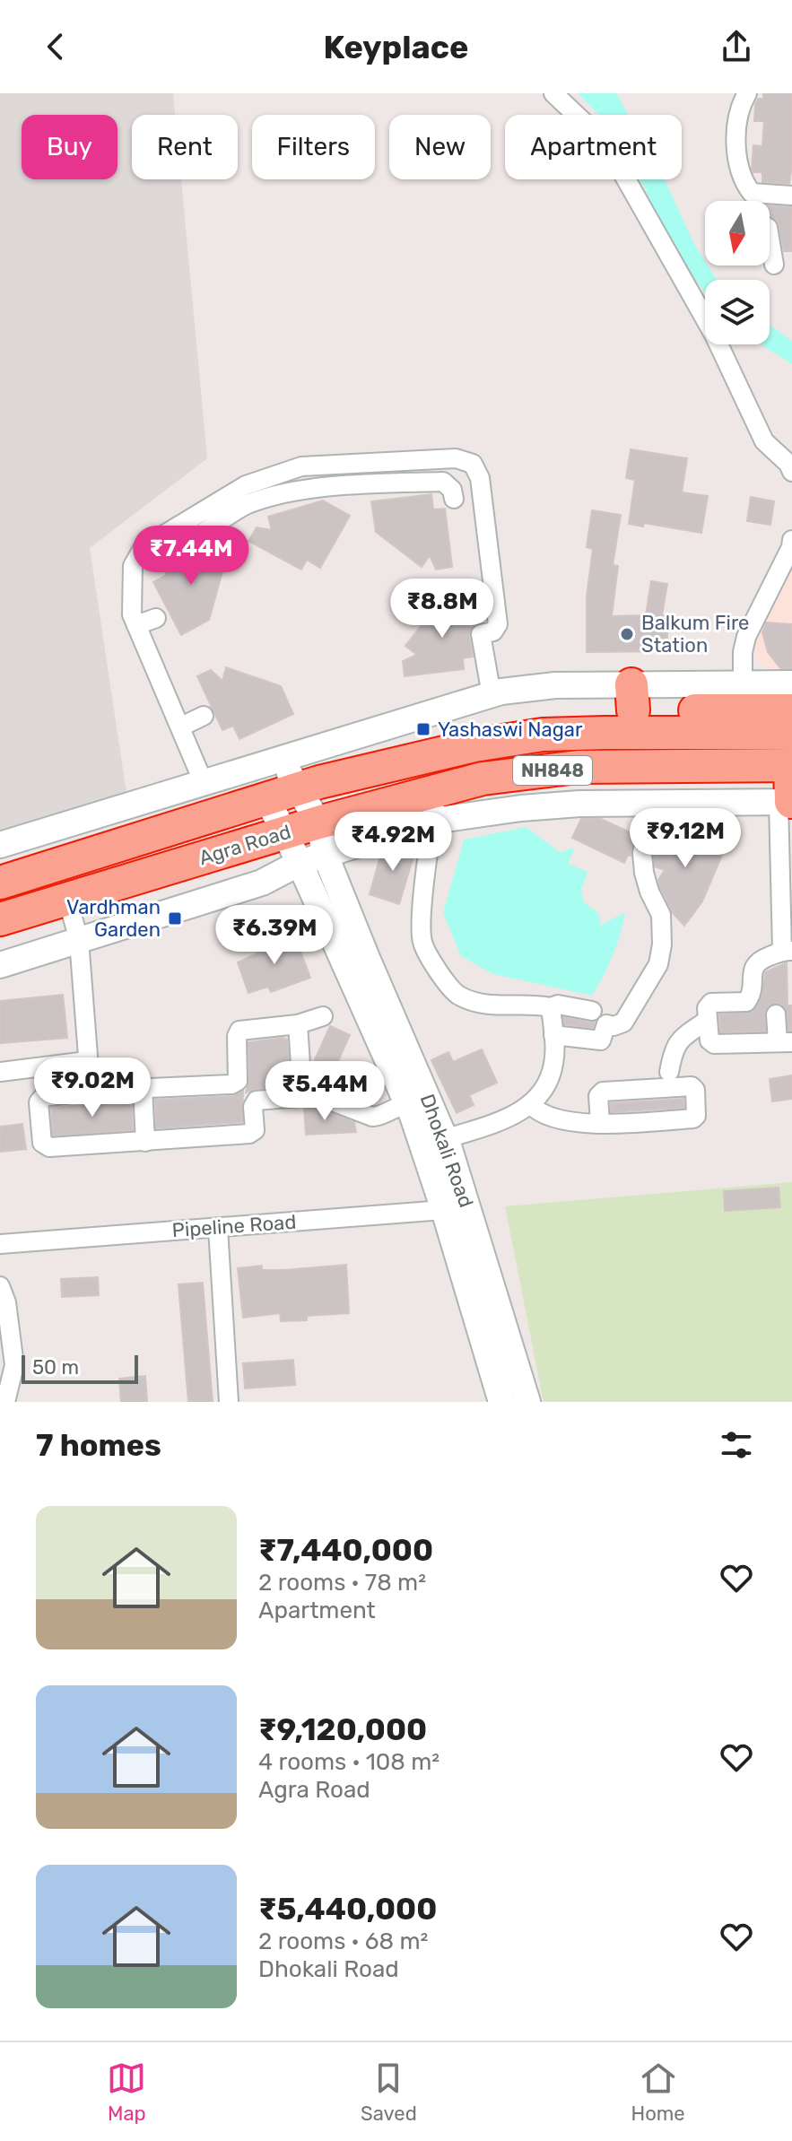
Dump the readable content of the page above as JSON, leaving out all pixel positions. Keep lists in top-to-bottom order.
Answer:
{
  "streets": {
    "highway": ["NH848", "Agra Road"],
    "street": ["Dhokali Road", "Pipeline Road"]
  },
  "crossings": [
    ["NH848", "Agra Road"],
    ["NH848", "Dhokali Road"],
    ["Agra Road", "Dhokali Road"],
    ["Dhokali Road", "Pipeline Road"]
  ],
  "places": {
    "other": ["Balkum Fire Station"],
    "transit": ["Yashaswi Nagar", "Vardhman Garden"]
  },
  "scale_bar": "50 m",
  "north": "bottom",
  "page": {
    "header": "Keyplace",
    "chip": [
      "Buy",
      "Rent",
      "Filters",
      "New",
      "Apartment"
    ],
    "price": [
      "₹7.44M",
      "₹8.8M",
      "₹9.12M",
      "₹4.92M",
      "₹6.39M",
      "₹9.02M",
      "₹5.44M"
    ],
    "scale": "50 m",
    "heading": "7 homes",
    "list": [
      {
        "name": "₹7,440,000",
        "note": "2 rooms · 78 m² · Apartment"
      },
      {
        "name": "₹9,120,000",
        "note": "4 rooms · 108 m² · Agra Road"
      },
      {
        "name": "₹5,440,000",
        "note": "2 rooms · 68 m² · Dhokali Road"
      }
    ],
    "tabs": ["Map", "Saved", "Home"]
  }
}
